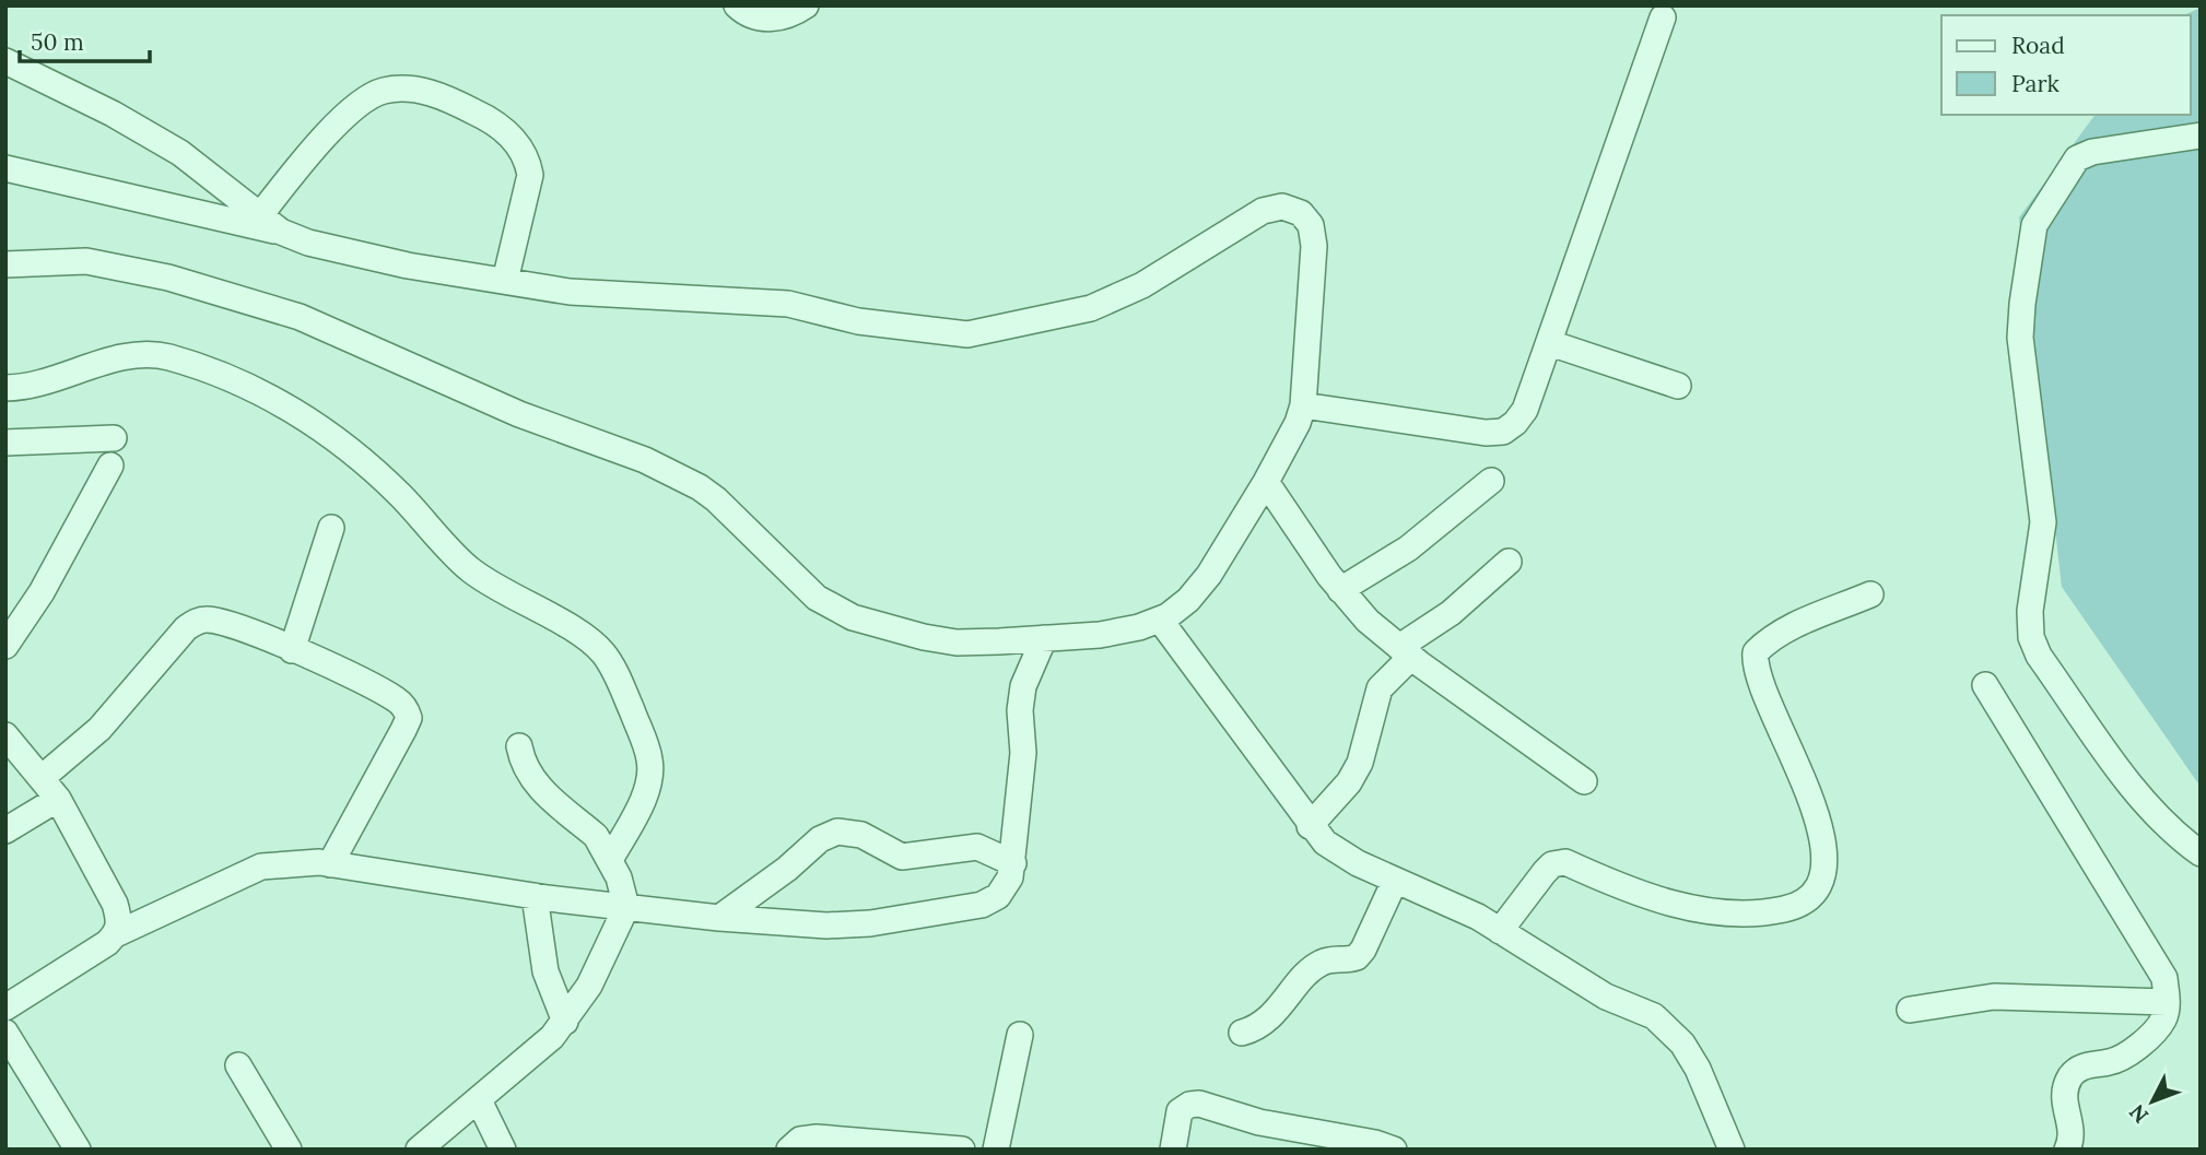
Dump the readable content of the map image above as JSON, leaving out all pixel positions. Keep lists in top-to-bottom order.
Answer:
{
  "legend": ["Road", "Park"],
  "scale_bar": "50 m",
  "north": "bottom left"
}
